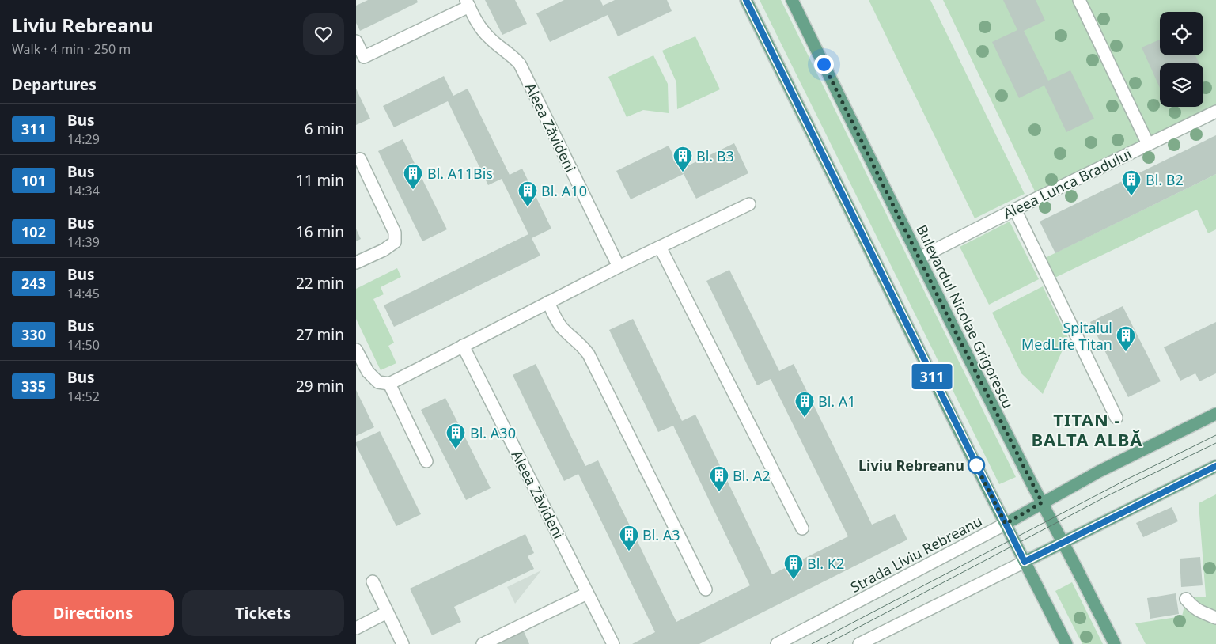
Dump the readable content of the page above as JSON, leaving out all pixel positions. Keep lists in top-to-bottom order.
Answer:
{
  "streets": {
    "main road": ["Bulevardul Nicolae Grigorescu", "Strada Liviu Rebreanu"],
    "street": ["Aleea Zăvideni", "Aleea Lunca Bradului"]
  },
  "crossings": [
    ["Aleea Lunca Bradului", "Bulevardul Nicolae Grigorescu"],
    ["Bulevardul Nicolae Grigorescu", "Strada Liviu Rebreanu"]
  ],
  "districts": ["TITAN - BALTA ALBĂ"],
  "places": {
    "building": [
      "Bl. B3",
      "Bl. A11Bis",
      "Bl. B2",
      "Bl. A10",
      "Spitalul MedLife Titan",
      "Bl. A1",
      "Bl. A30",
      "Bl. A2",
      "Bl. A3",
      "Bl. K2"
    ],
    "other": ["Liviu Rebreanu"]
  },
  "lines": ["bus line 311"],
  "page": {
    "heading": [
      ["Liviu Rebreanu", "Walk · 4 min · 250 m"],
      "Departures"
    ],
    "on_map": "311",
    "list": [
      {
        "mark": "311",
        "name": "Bus",
        "note": "14:29",
        "value": "6 min"
      },
      {
        "mark": "101",
        "name": "Bus",
        "note": "14:34",
        "value": "11 min"
      },
      {
        "mark": "102",
        "name": "Bus",
        "note": "14:39",
        "value": "16 min"
      },
      {
        "mark": "243",
        "name": "Bus",
        "note": "14:45",
        "value": "22 min"
      },
      {
        "mark": "330",
        "name": "Bus",
        "note": "14:50",
        "value": "27 min"
      },
      {
        "mark": "335",
        "name": "Bus",
        "note": "14:52",
        "value": "29 min"
      }
    ],
    "buttons": ["Directions", "Tickets"]
  }
}
